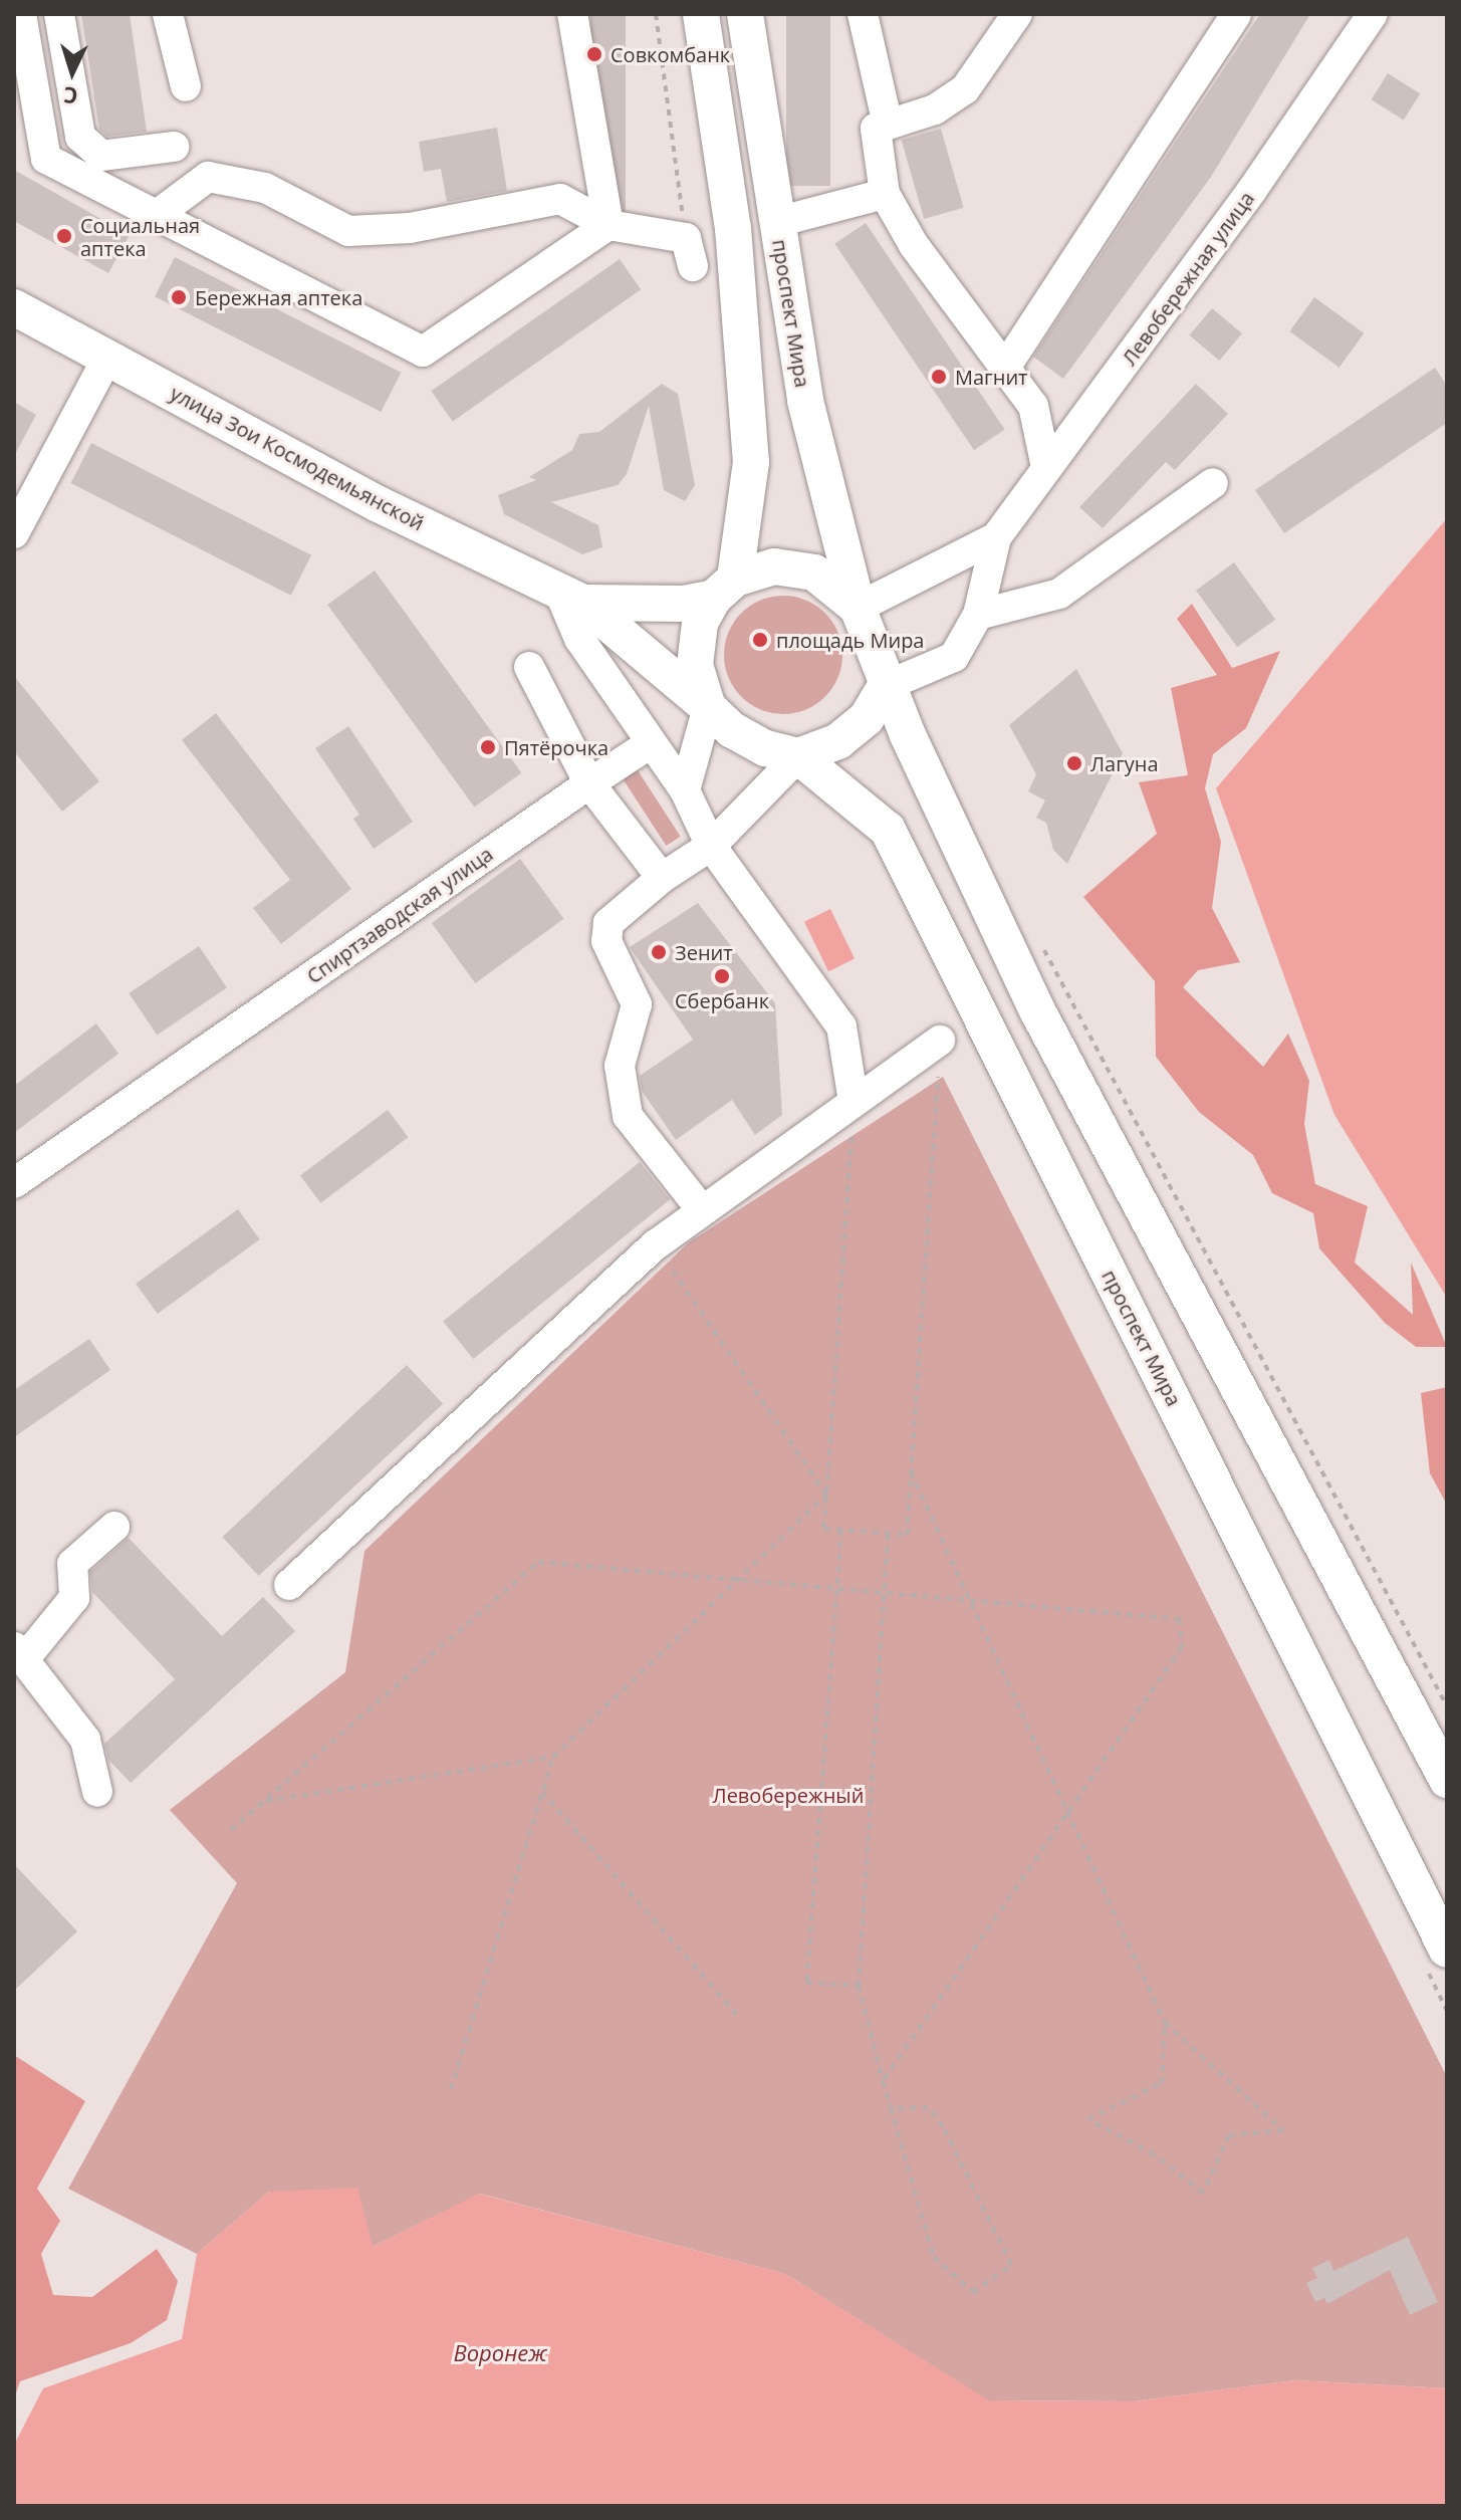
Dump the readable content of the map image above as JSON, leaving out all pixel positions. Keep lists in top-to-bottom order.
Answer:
{
  "streets": {
    "main road": ["проспект Мира", "улица Зои Космодемьянской"],
    "street": ["Левобережная улица", "Спиртзаводская улица"]
  },
  "crossings": [
    ["Левобережная улица", "проспект Мира"],
    ["Левобережная улица", "улица Зои Космодемьянской"],
    ["проспект Мира", "улица Зои Космодемьянской"]
  ],
  "water": ["Воронеж"],
  "parks": ["Левобережный"],
  "places": [
    "Совкомбанк",
    "Социальная аптека",
    "Бережная аптека",
    "Магнит",
    "площадь Мира",
    "Пятёрочка",
    "Лагуна",
    "Зенит",
    "Сбербанк"
  ],
  "north": "bottom"
}
